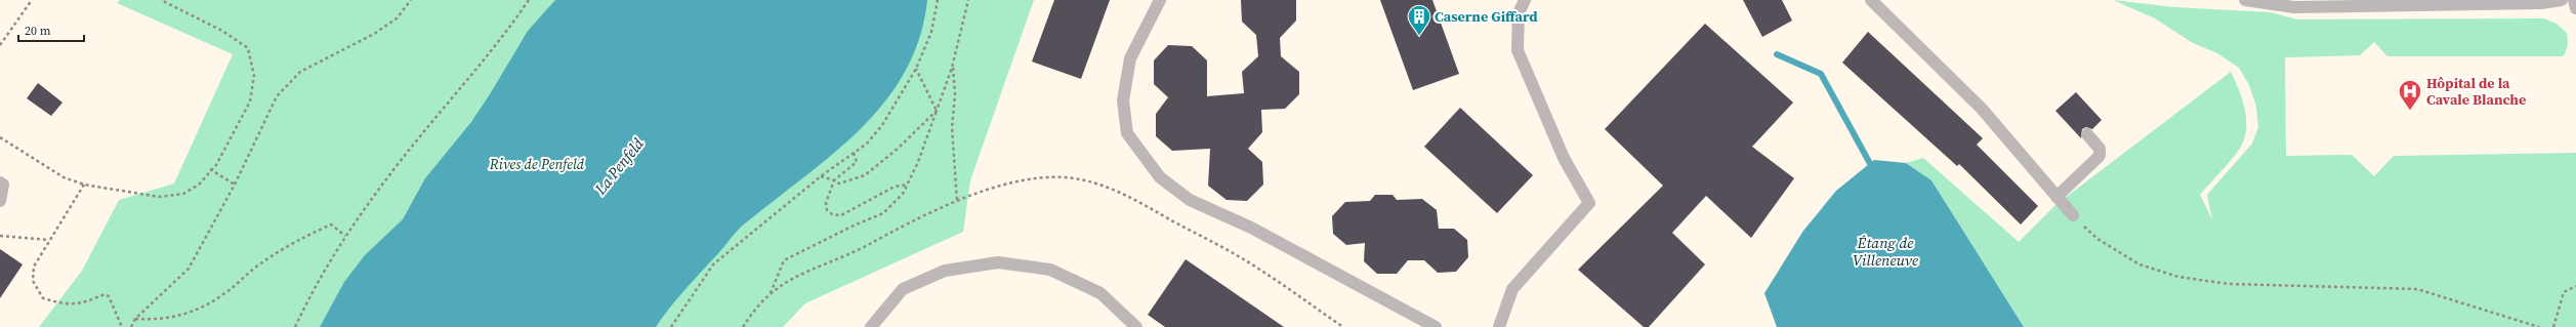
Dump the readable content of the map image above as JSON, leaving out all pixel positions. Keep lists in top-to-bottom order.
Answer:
{
  "water": ["La Penfeld", "Étang de Villeneuve"],
  "parks": ["Rives de Penfeld"],
  "places": {
    "building": ["Caserne Giffard"],
    "hospital": ["Hôpital de la Cavale Blanche"]
  },
  "scale_bar": "20 m"
}
